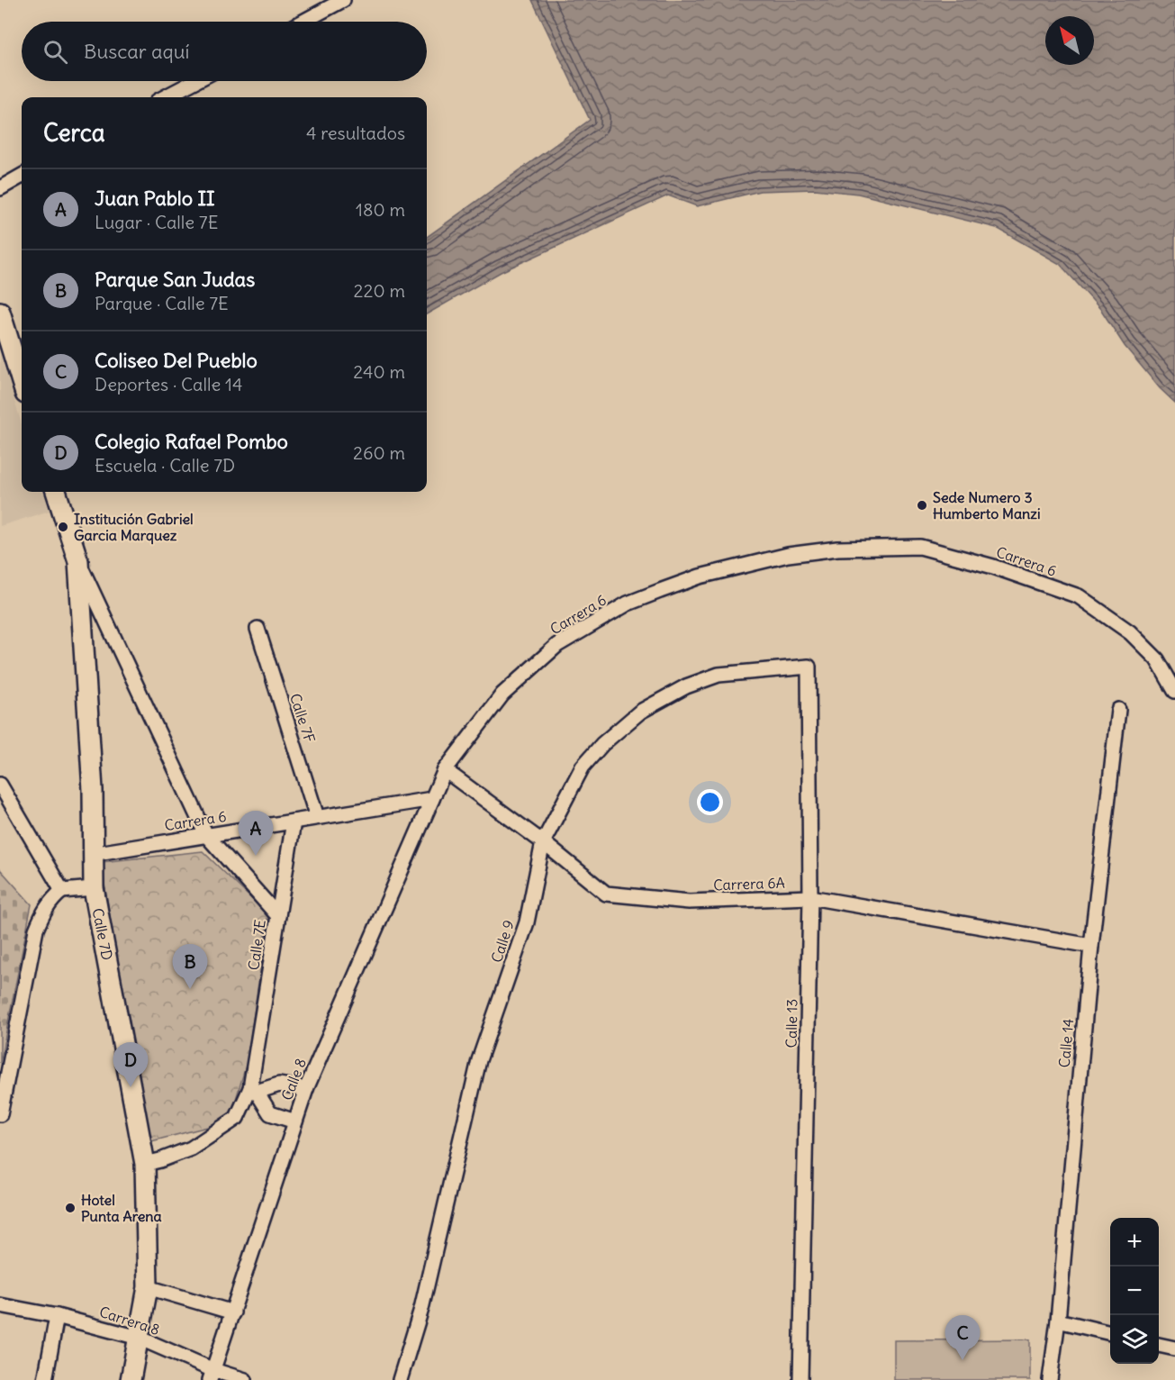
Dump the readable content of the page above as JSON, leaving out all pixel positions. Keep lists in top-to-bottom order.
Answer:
{
  "streets": {
    "main road": ["Calle 7D"],
    "street": [
      "Carrera 6",
      "Calle 7F",
      "Carrera 6A",
      "Calle 9",
      "Calle 7E",
      "Calle 13",
      "Calle 14",
      "Calle 8",
      "Carrera 8"
    ]
  },
  "crossings": [
    ["Carrera 6", "Calle 7F"],
    ["Carrera 6", "Carrera 6A"],
    ["Carrera 6", "Calle 7D"],
    ["Carrera 6", "Calle 7E"],
    ["Carrera 6", "Calle 8"],
    ["Carrera 6A", "Calle 9"],
    ["Carrera 6A", "Calle 13"],
    ["Carrera 6A", "Calle 14"],
    ["Calle 7D", "Calle 7E"],
    ["Calle 7D", "Carrera 8"],
    ["Calle 9", "Calle 13"],
    ["Calle 8", "Carrera 8"]
  ],
  "places": ["Sede Numero 3 Humberto Manzi", "Institución Gabriel Garcia Marquez", "Hotel Punta Arena"],
  "north": "top left",
  "page": {
    "search": "Buscar aquí",
    "heading": ["Cerca", "4 resultados"],
    "list": [
      {
        "mark": "A",
        "name": "Juan Pablo II",
        "note": "Lugar · Calle 7E",
        "value": "180 m"
      },
      {
        "mark": "B",
        "name": "Parque San Judas",
        "note": "Parque · Calle 7E",
        "value": "220 m"
      },
      {
        "mark": "C",
        "name": "Coliseo Del Pueblo",
        "note": "Deportes · Calle 14",
        "value": "240 m"
      },
      {
        "mark": "D",
        "name": "Colegio Rafael Pombo",
        "note": "Escuela · Calle 7D",
        "value": "260 m"
      }
    ],
    "pins": [
      "A",
      "B",
      "D",
      "C"
    ],
    "map_buttons": ["+", "−"]
  }
}
